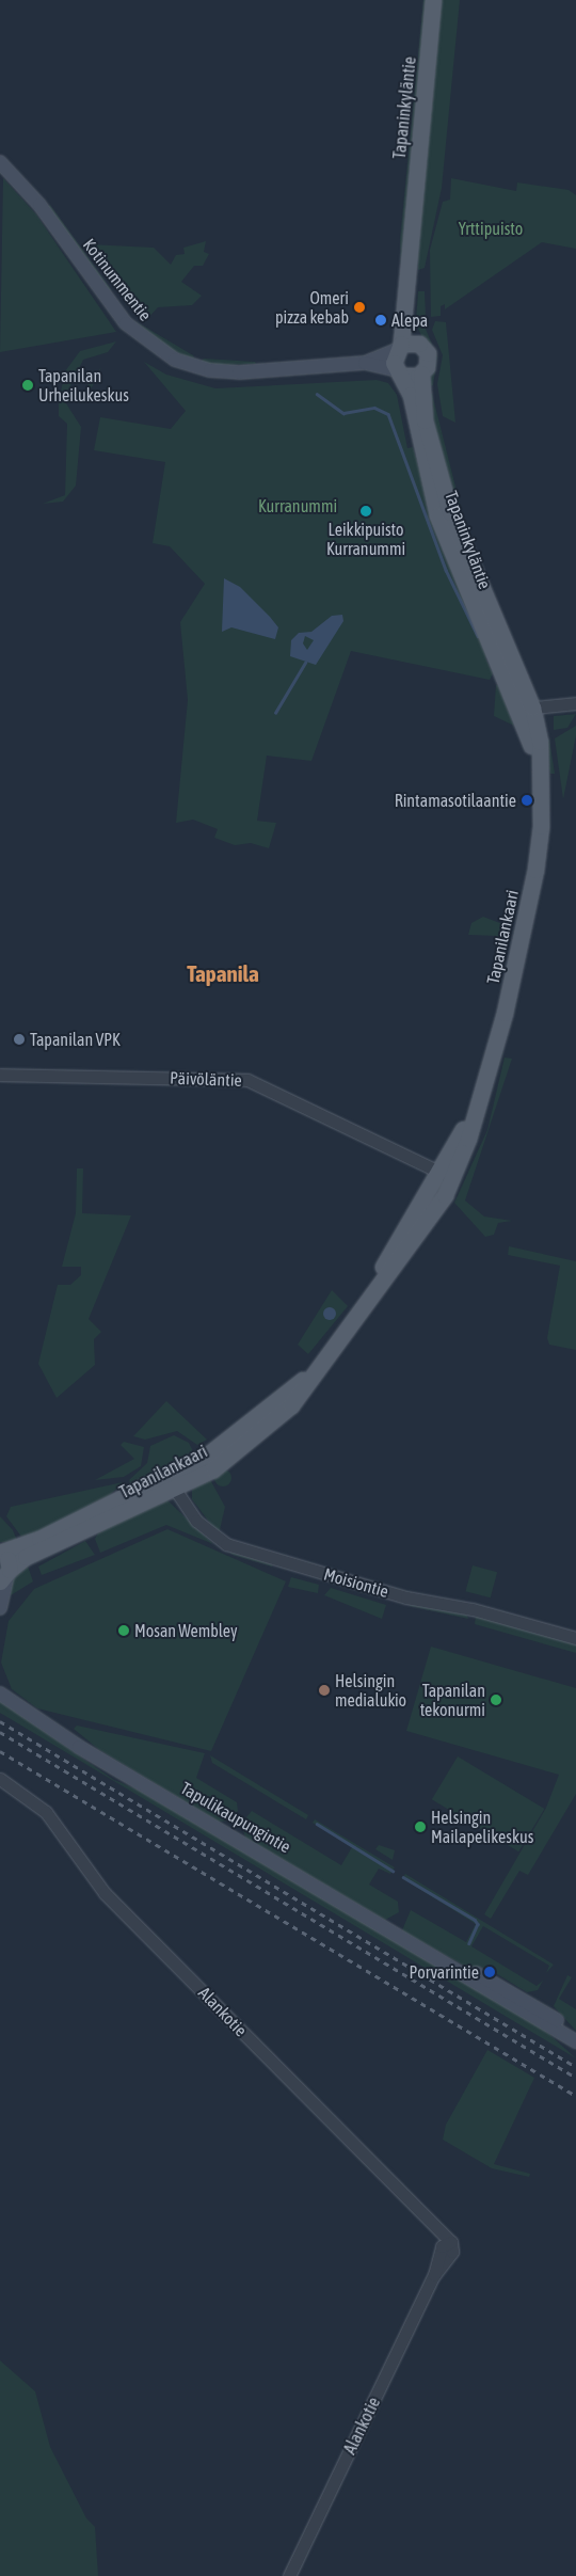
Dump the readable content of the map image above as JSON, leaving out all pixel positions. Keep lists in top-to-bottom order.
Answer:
{
  "streets": {
    "main road": [
      "Tapaninkyläntie",
      "Kotinummentie",
      "Tapanilankaari",
      "Tapulikaupungintie"
    ],
    "street": ["Päivöläntie", "Moisiontie", "Alankotie"]
  },
  "crossings": [
    ["Tapaninkyläntie", "Kotinummentie"],
    ["Tapaninkyläntie", "Tapanilankaari"],
    ["Tapanilankaari", "Päivöläntie"],
    ["Tapanilankaari", "Moisiontie"]
  ],
  "districts": ["Tapanila"],
  "parks": ["Yrttipuisto", "Kurranummi"],
  "places": [
    "Omeri pizza kebab",
    "Alepa",
    "Tapanilan Urheilukeskus",
    "Leikkipuisto Kurranummi",
    "Rintamasotilaantie",
    "Tapanilan VPK",
    "Mosan Wembley",
    "Helsingin medialukio",
    "Tapanilan tekonurmi",
    "Helsingin Mailapelikeskus",
    "Porvarintie"
  ]
}
